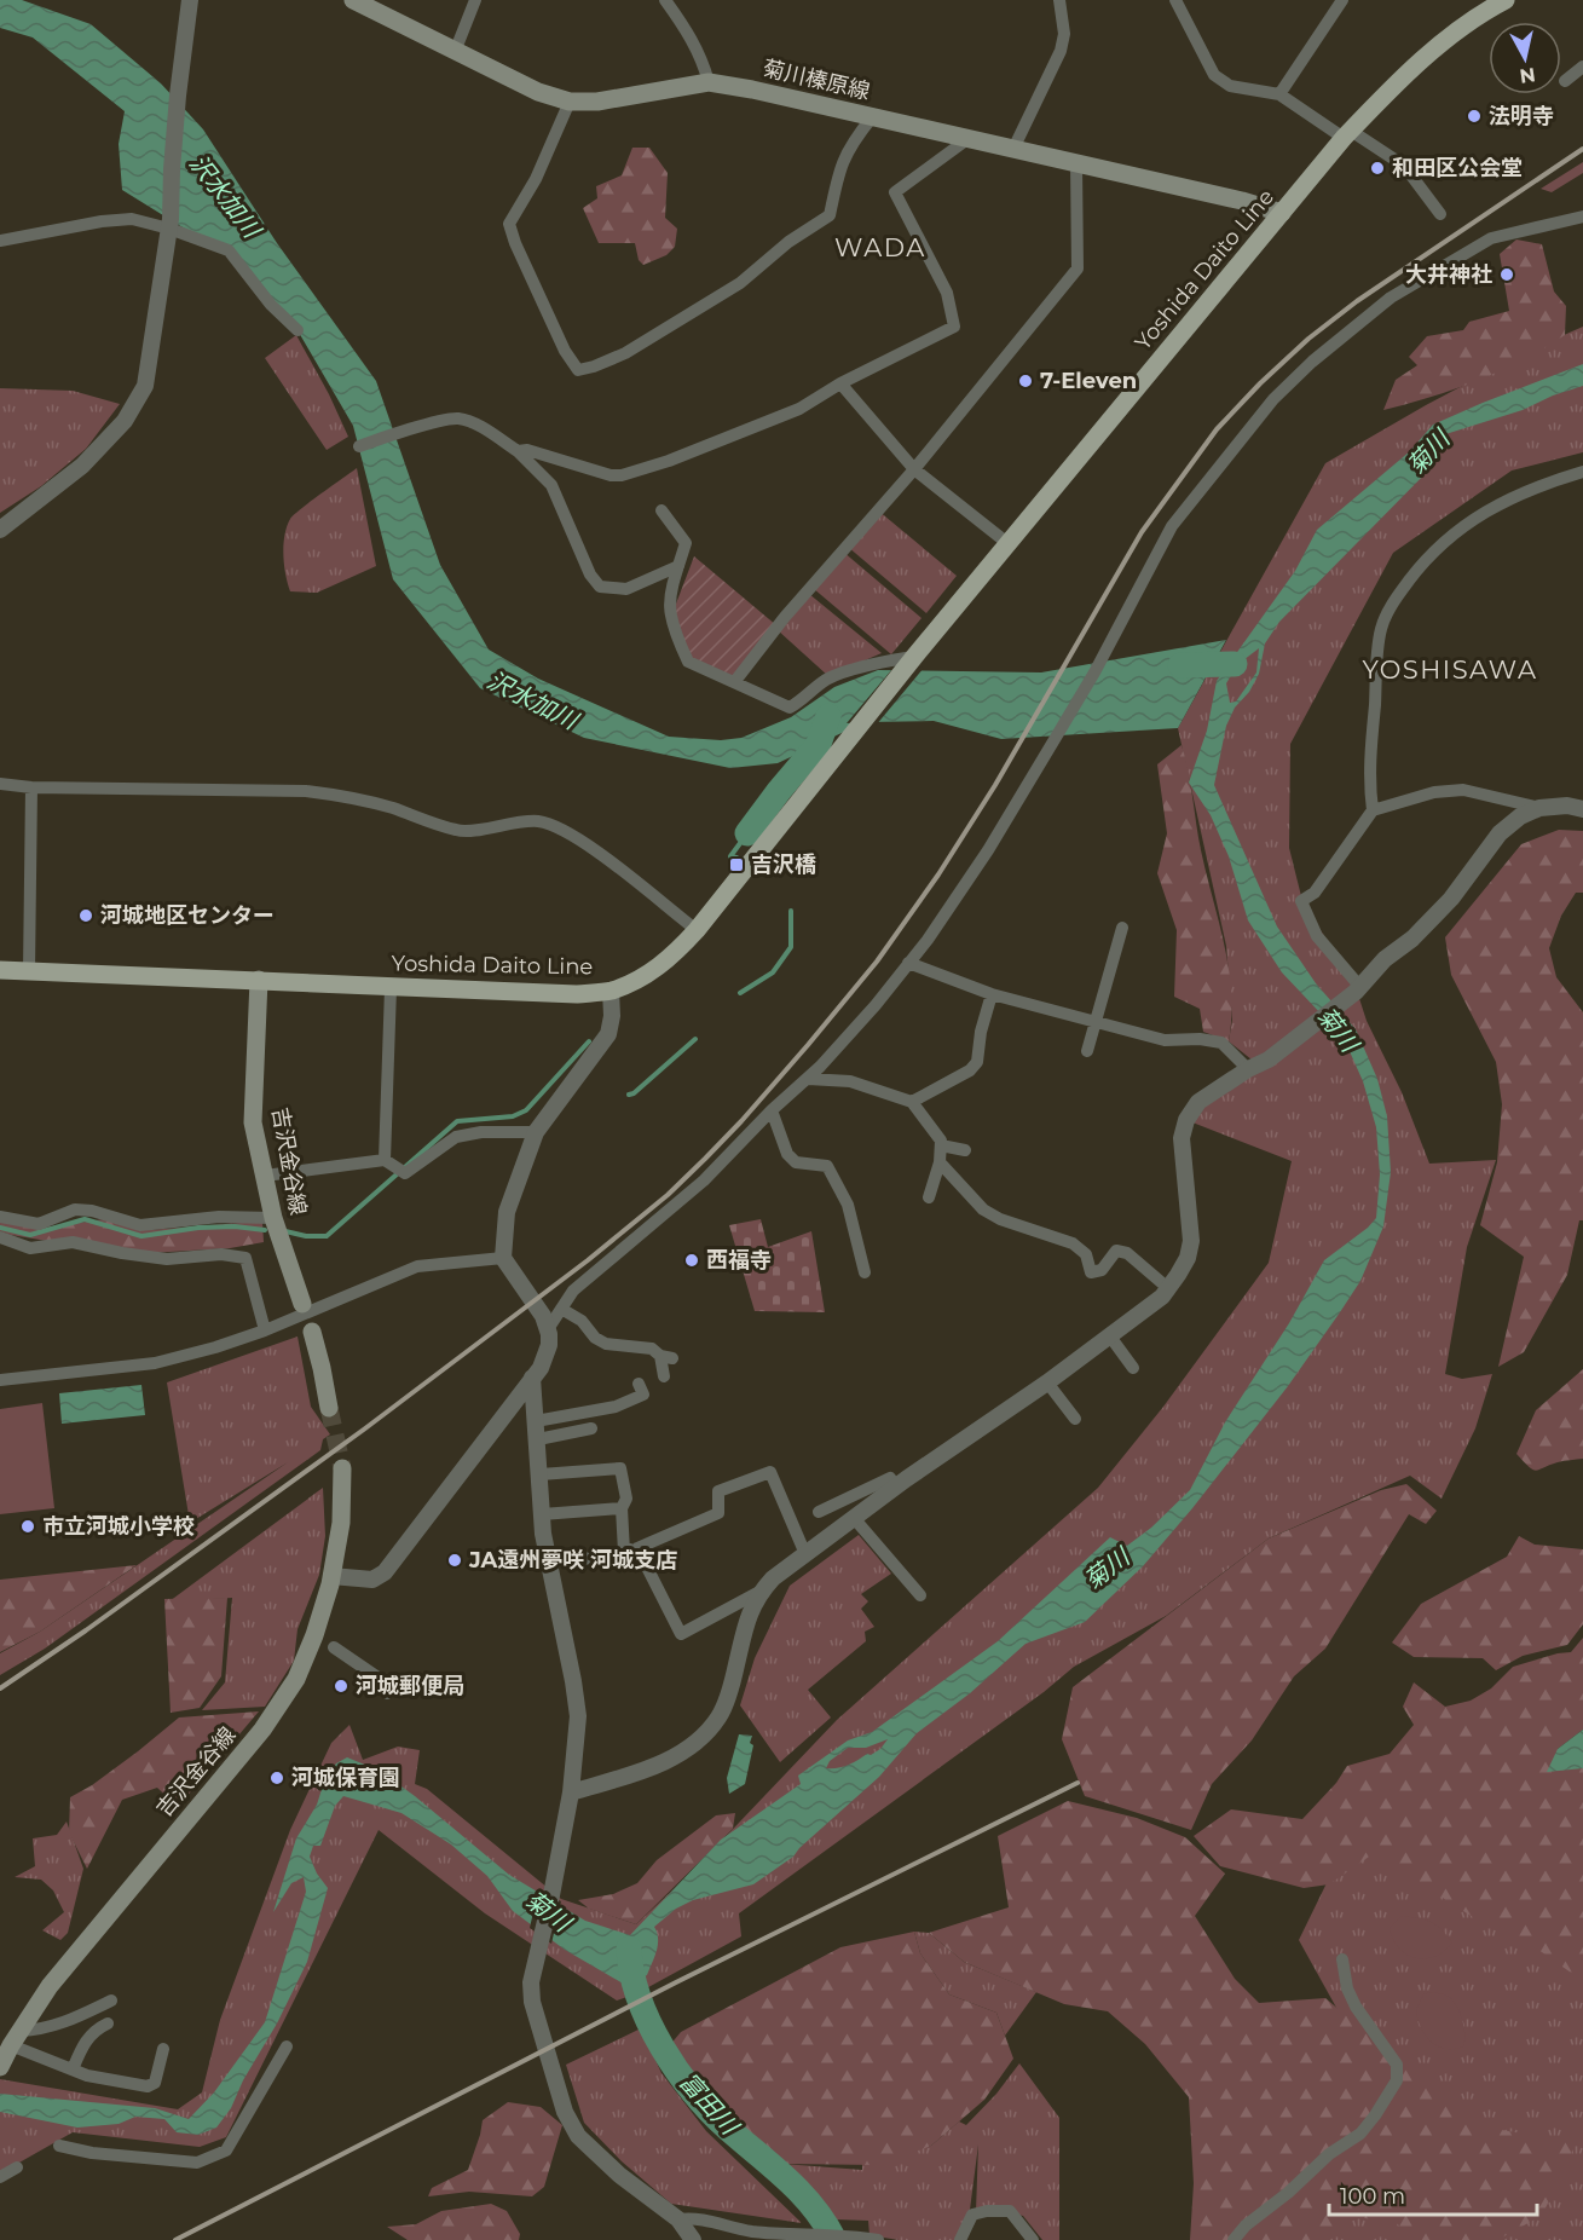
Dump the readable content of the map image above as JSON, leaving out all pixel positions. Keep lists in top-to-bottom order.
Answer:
{
  "streets": {
    "main road": ["菊川榛原線", "Yoshida Daito Line", "吉沢金谷線"]
  },
  "crossings": [
    ["菊川榛原線", "Yoshida Daito Line"],
    ["Yoshida Daito Line", "吉沢金谷線"]
  ],
  "districts": ["WADA", "YOSHISAWA"],
  "water": ["沢水加川", "菊川", "富田川"],
  "places": {
    "other": [
      "法明寺",
      "和田区公会堂",
      "大井神社",
      "7-Eleven",
      "河城地区センター",
      "西福寺",
      "市立河城小学校",
      "JA遠州夢咲 河城支店",
      "河城郵便局",
      "河城保育園"
    ],
    "transit": ["吉沢橋"]
  },
  "scale_bar": "100 m",
  "north": "bottom"
}
